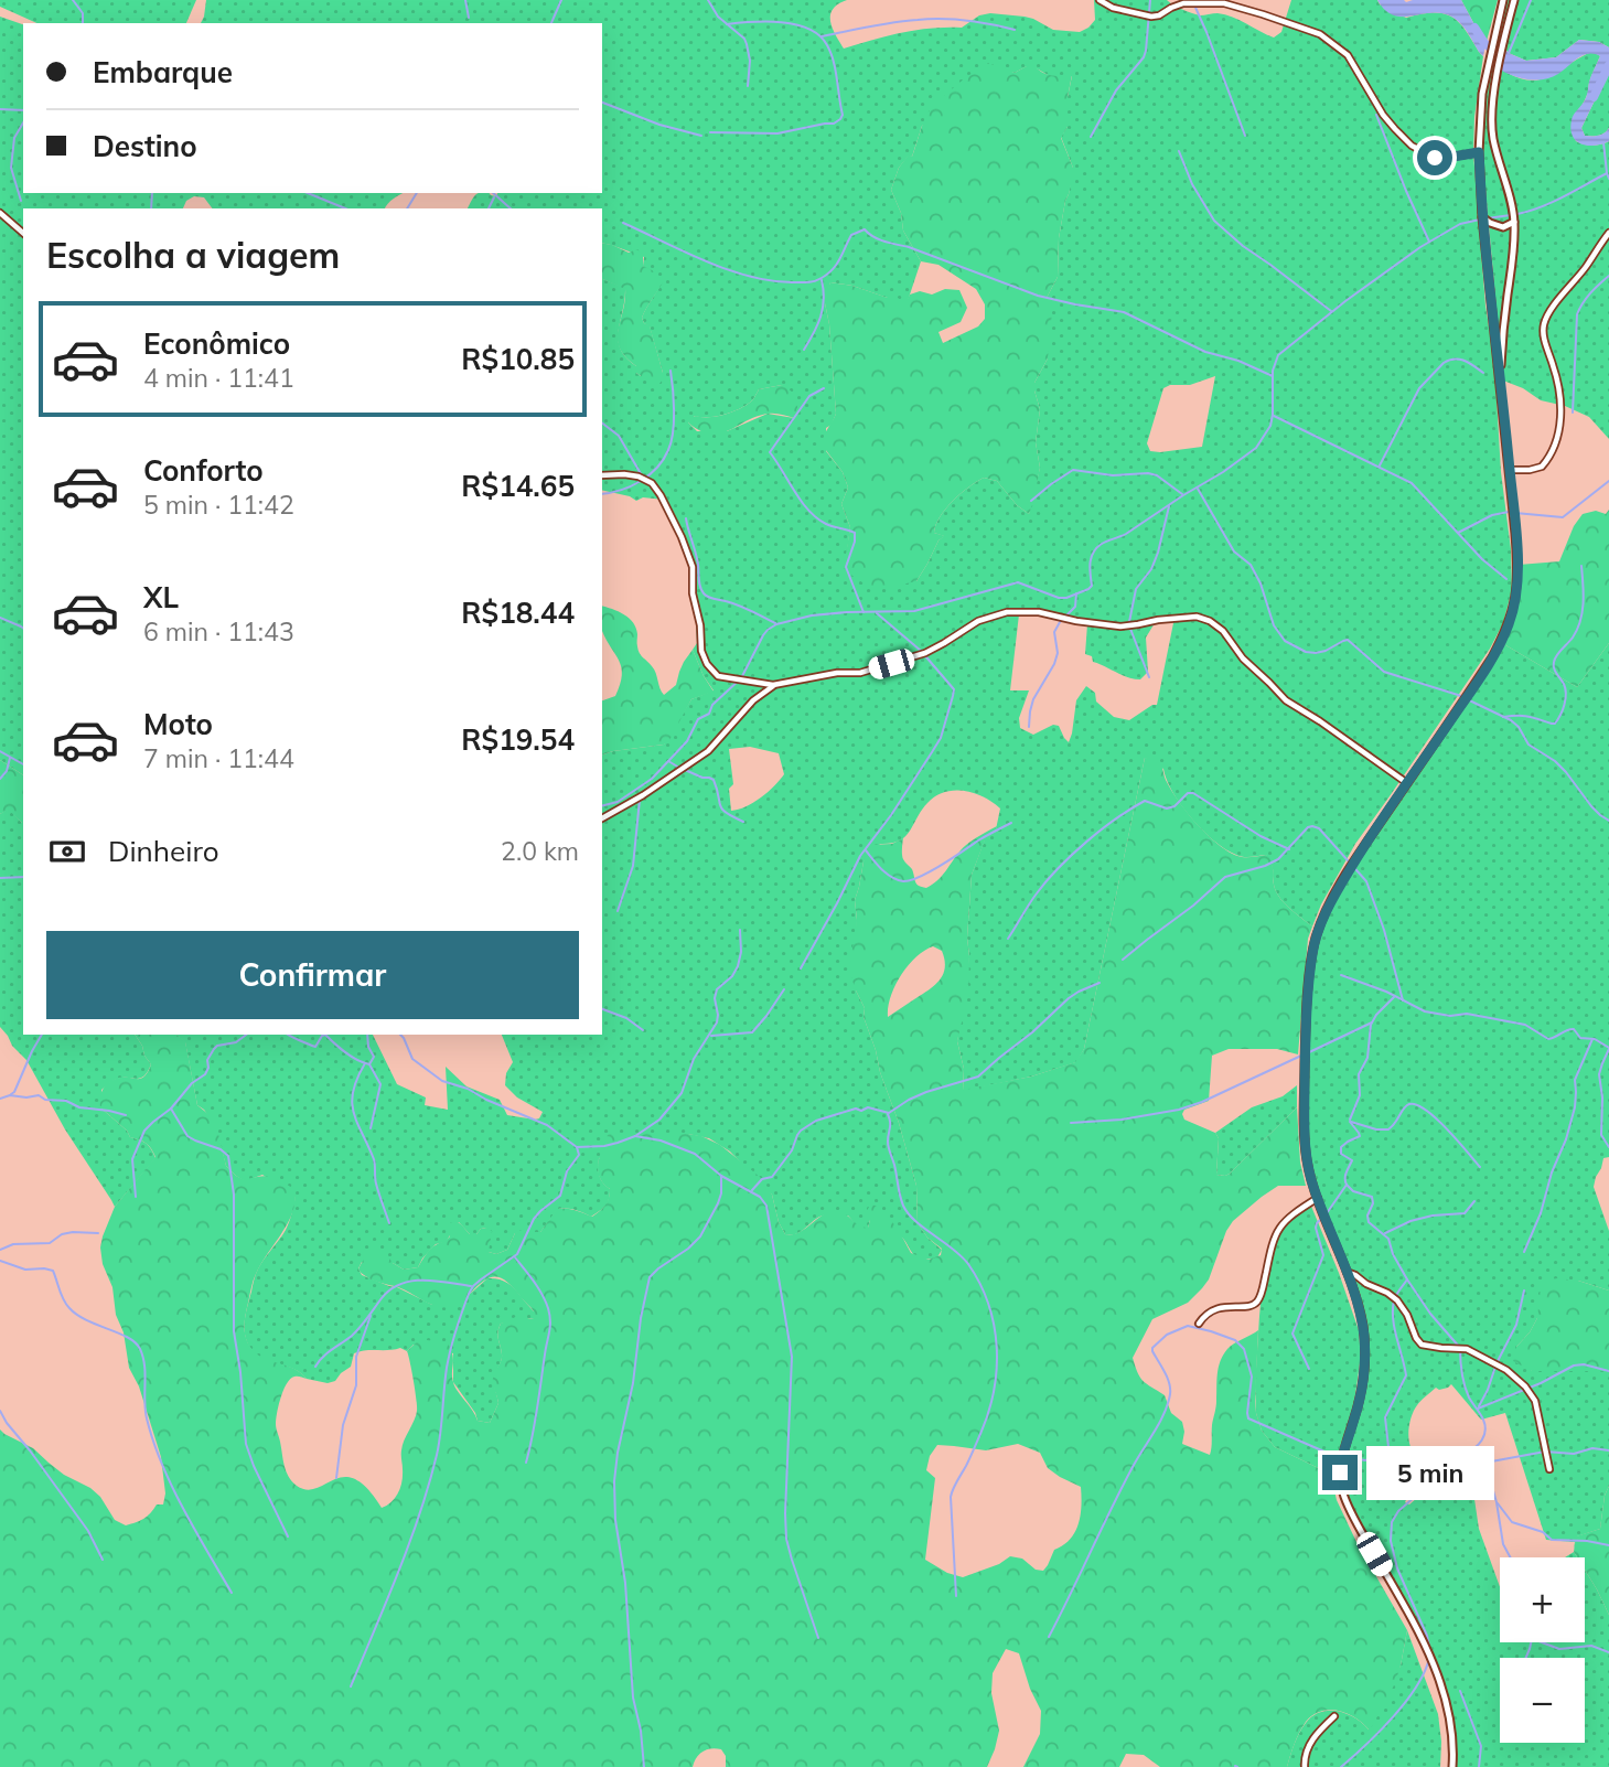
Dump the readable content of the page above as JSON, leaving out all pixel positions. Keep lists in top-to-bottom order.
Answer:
{
  "page": {
    "banner": ["Embarque", "Destino"],
    "heading": "Escolha a viagem",
    "list": [
      {
        "name": "Econômico",
        "note": "4 min · 11:41",
        "value": "R$10.85"
      },
      {
        "name": "Conforto",
        "note": "5 min · 11:42",
        "value": "R$14.65"
      },
      {
        "name": "XL",
        "note": "6 min · 11:43",
        "value": "R$18.44"
      },
      {
        "name": "Moto",
        "note": "7 min · 11:44",
        "value": "R$19.54"
      }
    ],
    "pay": ["Dinheiro", "2.0 km"],
    "buttons": "Confirmar",
    "bubble": "5 min",
    "map_buttons": ["+", "−"]
  }
}
